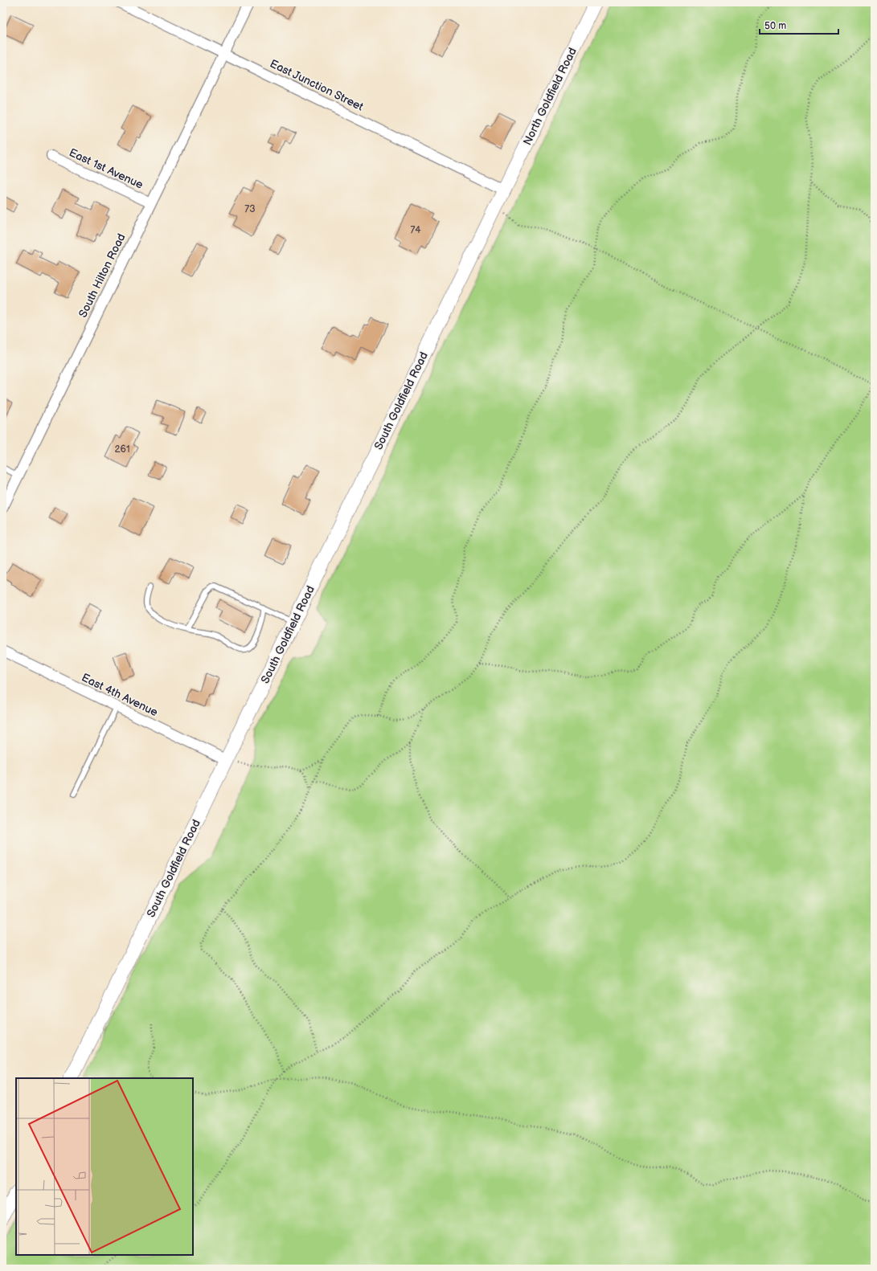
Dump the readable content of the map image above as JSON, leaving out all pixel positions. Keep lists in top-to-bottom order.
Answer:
{
  "streets": {
    "main road": ["North Goldfield Road", "South Goldfield Road"],
    "street": [
      "East Junction Street",
      "East 1st Avenue",
      "South Hilton Road",
      "East 4th Avenue"
    ]
  },
  "crossings": [
    ["East Junction Street", "North Goldfield Road"],
    ["East Junction Street", "South Hilton Road"],
    ["East Junction Street", "South Goldfield Road"],
    ["North Goldfield Road", "South Goldfield Road"],
    ["East 1st Avenue", "South Hilton Road"],
    ["South Goldfield Road", "East 4th Avenue"]
  ],
  "house_numbers": ["73", "74", "261"],
  "scale_bar": "50 m"
}
